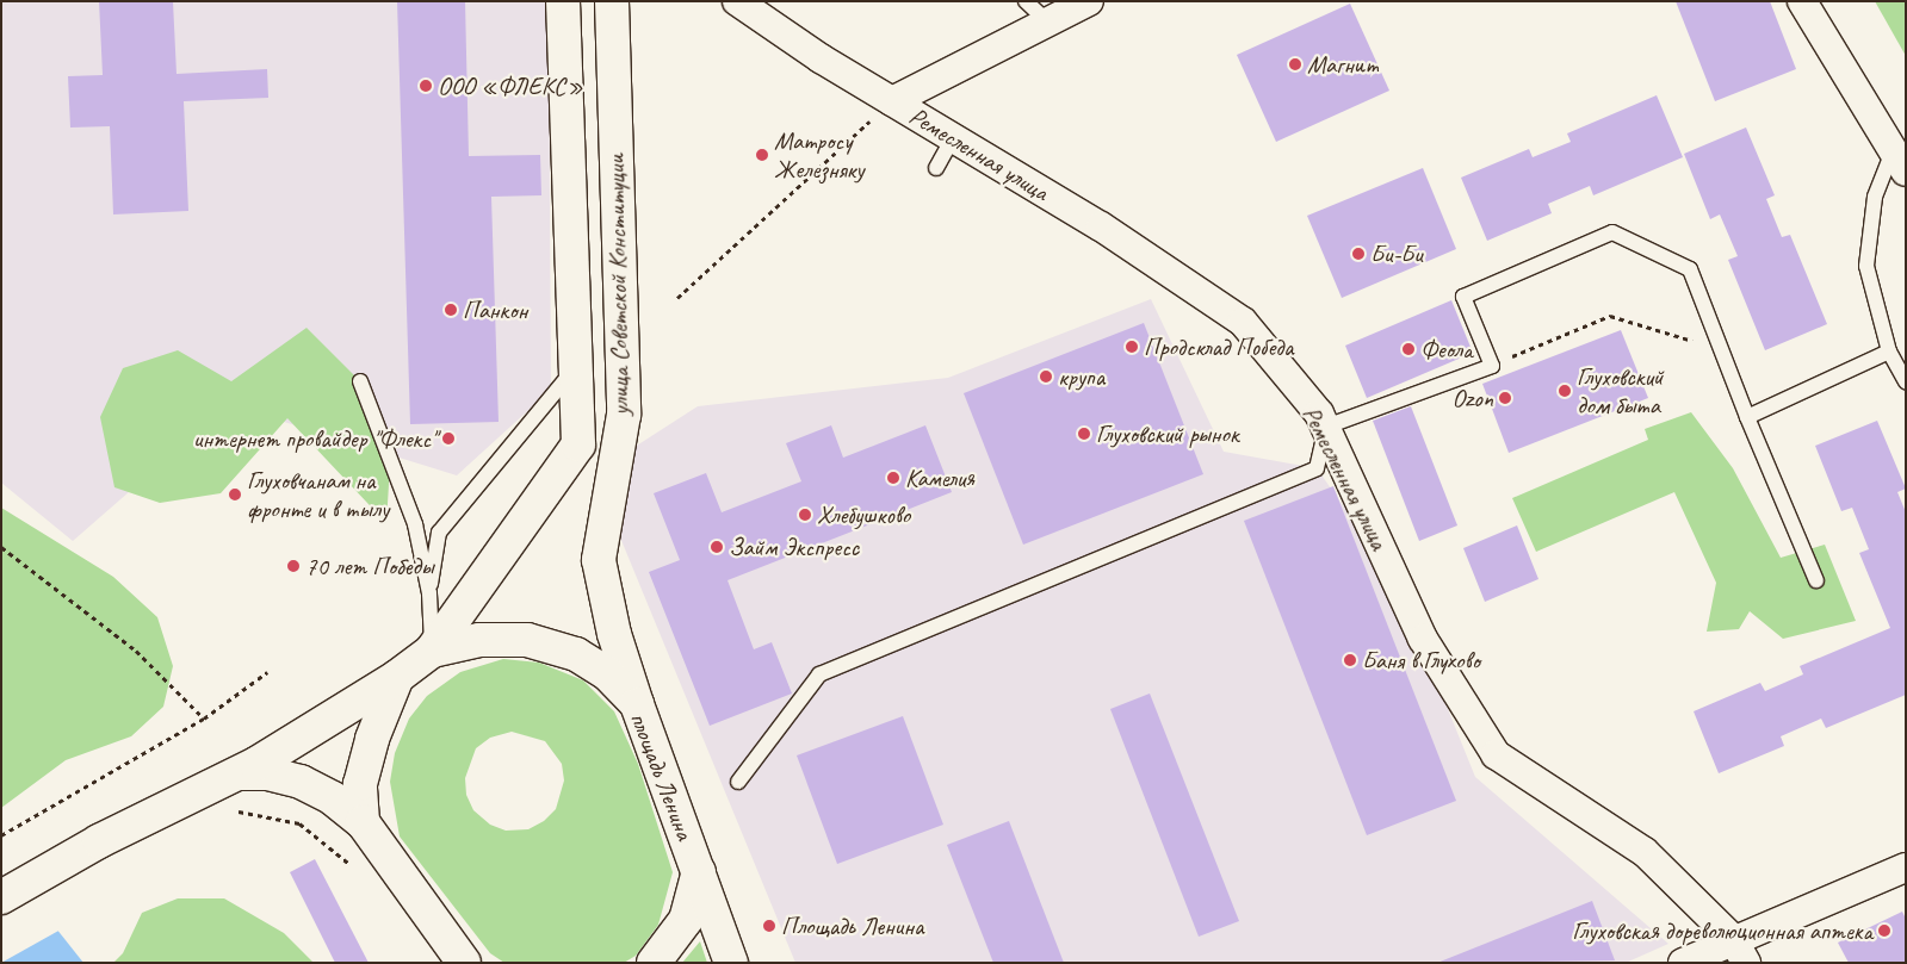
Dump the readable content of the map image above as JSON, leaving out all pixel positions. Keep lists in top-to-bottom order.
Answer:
{
  "streets": {
    "street": ["Ремесленная улица", "улица Советской Конституции", "площадь Ленина"]
  },
  "crossings": [
    ["улица Советской Конституции", "площадь Ленина"]
  ],
  "places": [
    "Магнит",
    "ООО «ФЛЕКС»",
    "Матросу Железняку",
    "Би-Би",
    "Панкон",
    "Продсклад Победа",
    "Феола",
    "крупа",
    "Глуховский дом быта",
    "Ozon",
    "Глуховский рынок",
    "интернет провайдер \"Флекс\"",
    "Камелия",
    "Глуховчанам на фронте и в тылу",
    "Хлебушково",
    "Займ Экспресс",
    "70 лет Победы",
    "Баня в Глухово",
    "Площадь Ленина",
    "Глуховская дореволюционная аптека"
  ]
}
